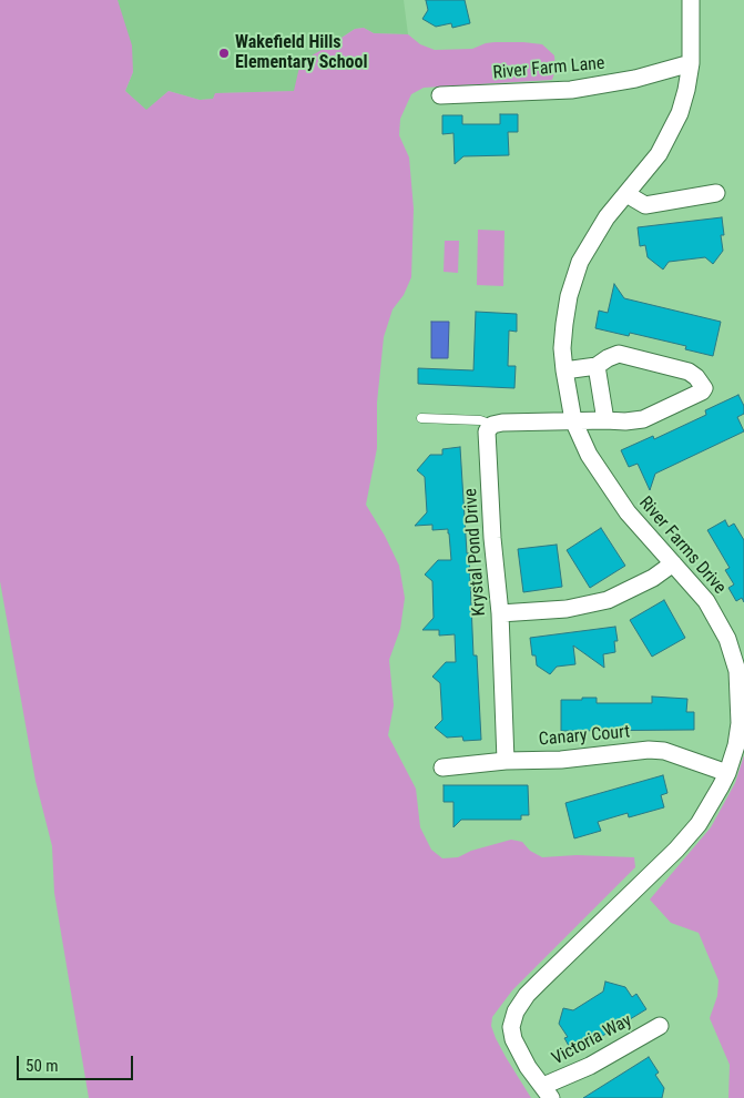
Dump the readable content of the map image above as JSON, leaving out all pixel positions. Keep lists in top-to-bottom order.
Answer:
{
  "streets": {
    "street": [
      "River Farm Lane",
      "River Farms Drive",
      "Krystal Pond Drive",
      "Canary Court",
      "Victoria Way"
    ]
  },
  "crossings": [
    ["River Farm Lane", "River Farms Drive"],
    ["River Farms Drive", "Canary Court"],
    ["River Farms Drive", "Victoria Way"],
    ["Krystal Pond Drive", "Canary Court"]
  ],
  "places": ["Wakefield Hills Elementary School"],
  "scale_bar": "50 m"
}
